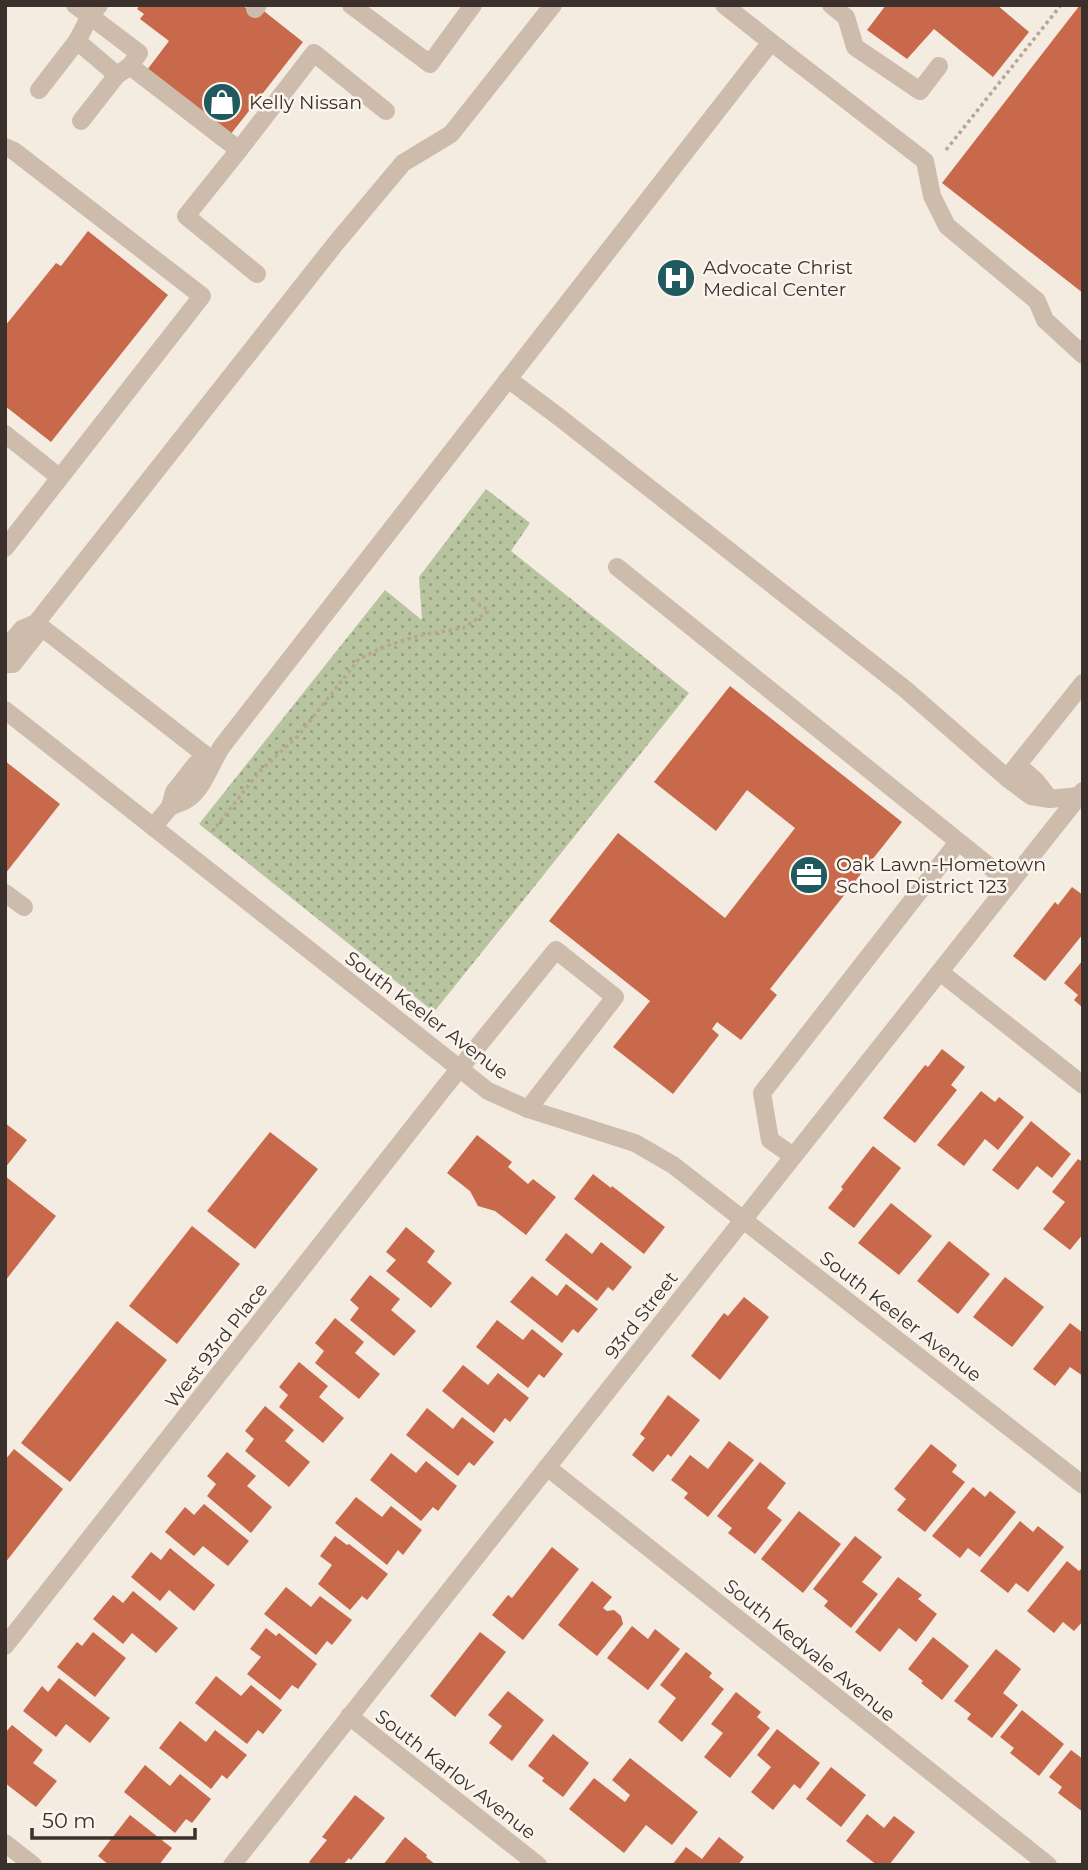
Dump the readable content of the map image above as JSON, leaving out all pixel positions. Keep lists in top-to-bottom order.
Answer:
{
  "streets": {
    "street": [
      "South Keeler Avenue",
      "93rd Street",
      "West 93rd Place",
      "South Kedvale Avenue",
      "South Karlov Avenue"
    ]
  },
  "crossings": [
    ["South Keeler Avenue", "93rd Street"],
    ["South Keeler Avenue", "West 93rd Place"],
    ["93rd Street", "South Kedvale Avenue"],
    ["93rd Street", "South Karlov Avenue"]
  ],
  "places": {
    "shop": ["Kelly Nissan"],
    "hospital": ["Advocate Christ Medical Center"],
    "office": ["Oak Lawn-Hometown School District 123"]
  },
  "scale_bar": "50 m"
}
